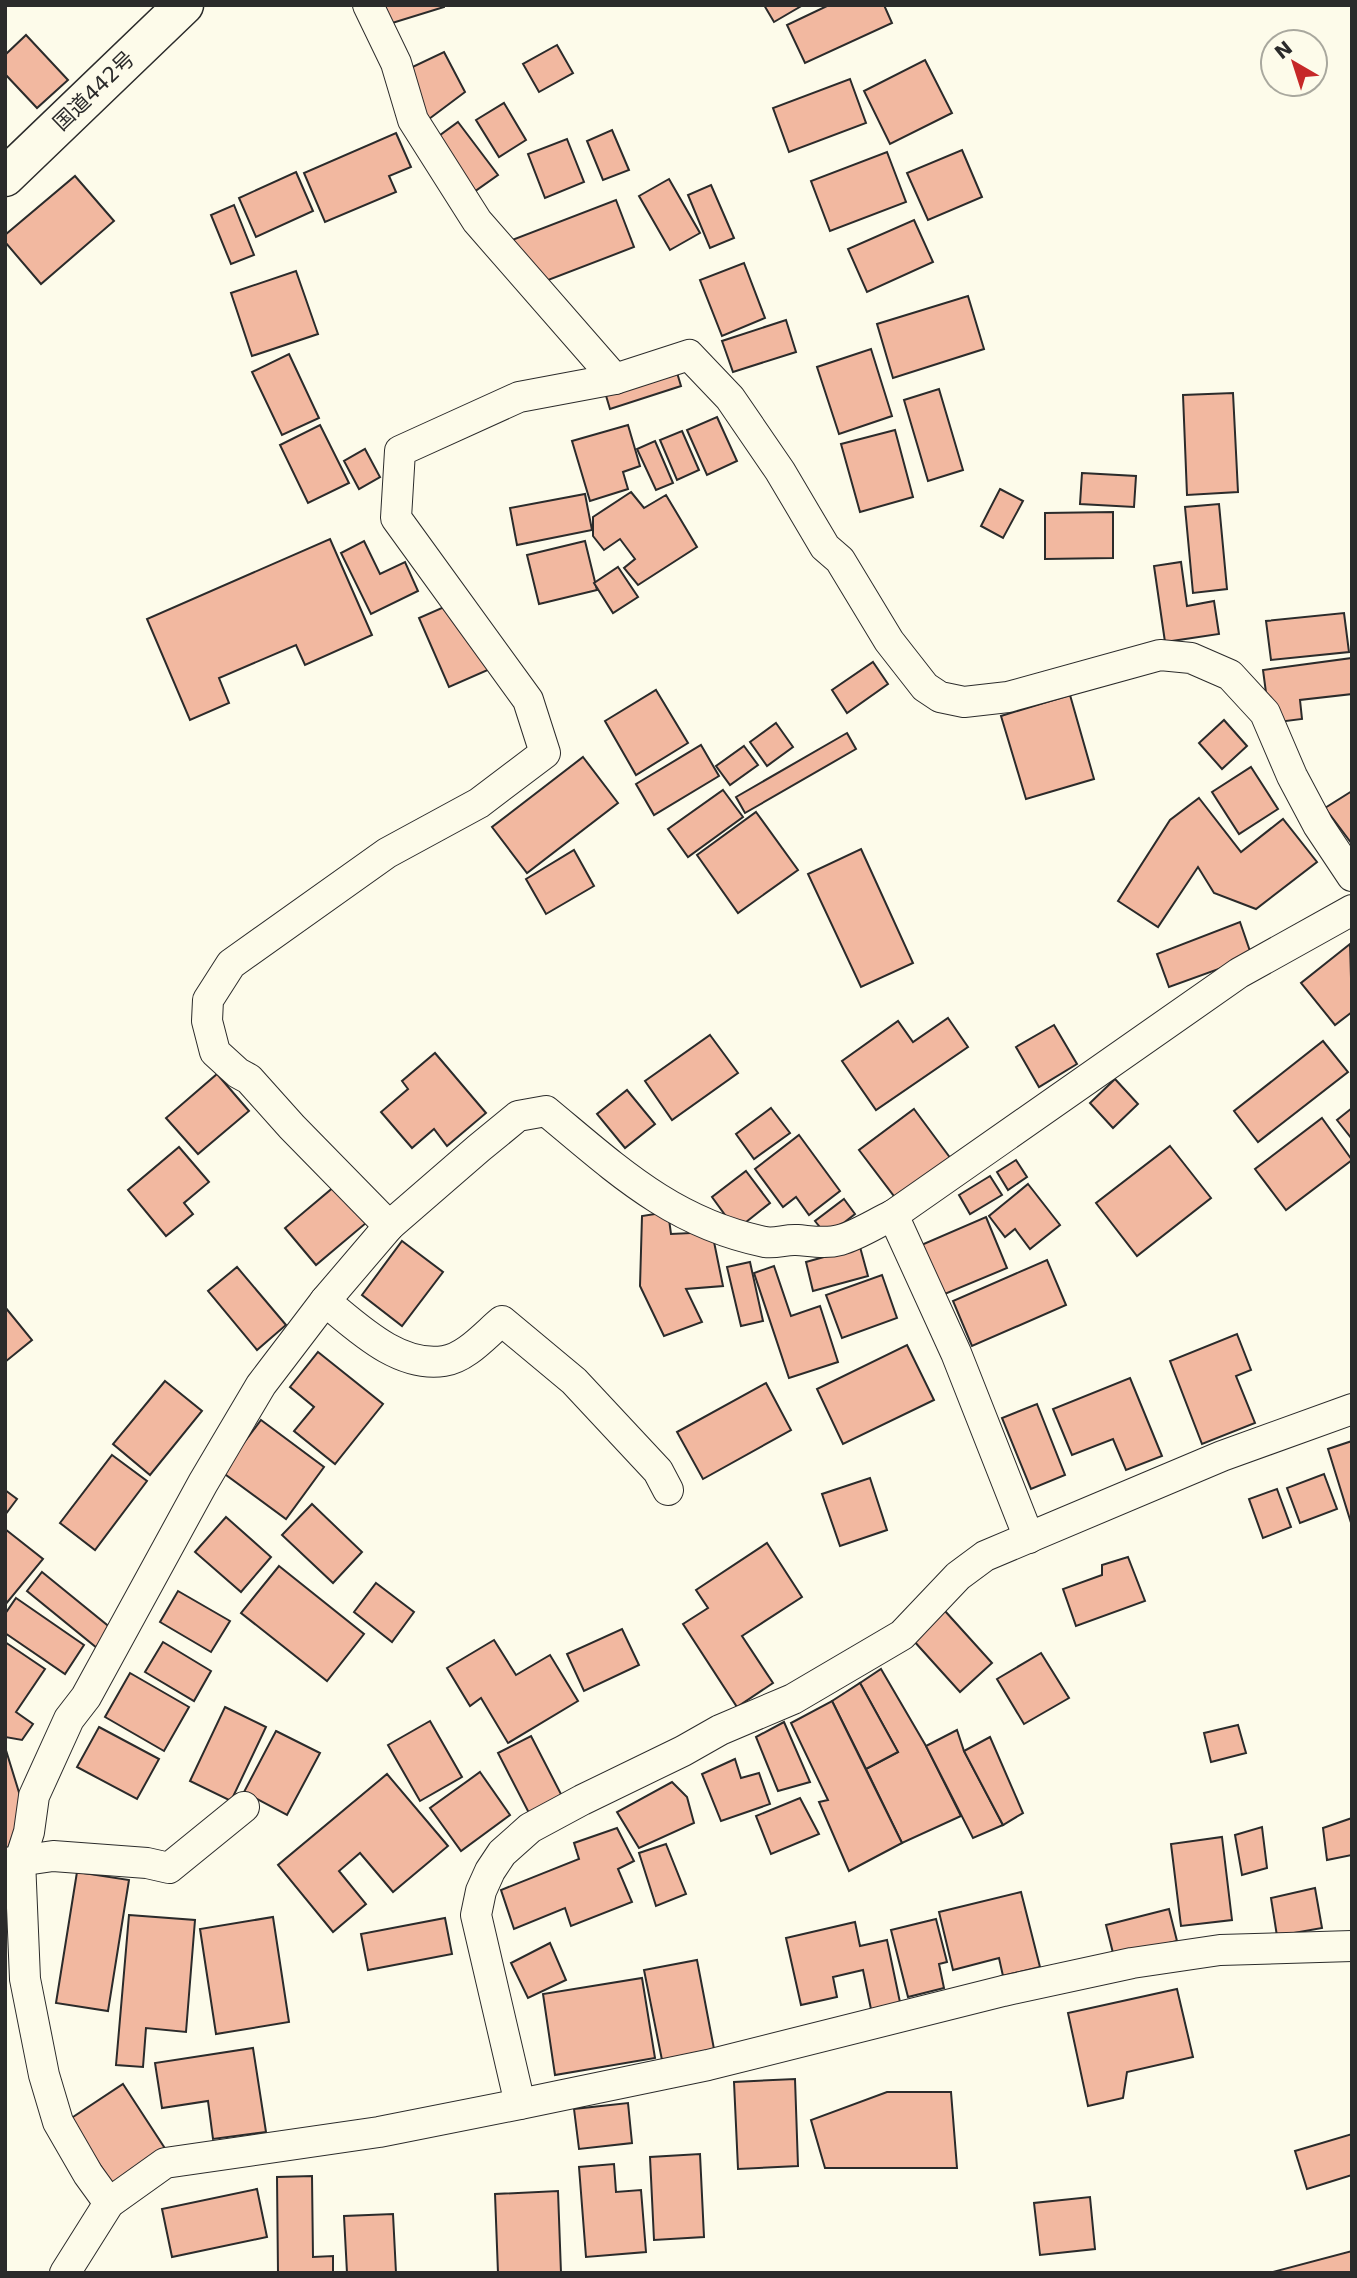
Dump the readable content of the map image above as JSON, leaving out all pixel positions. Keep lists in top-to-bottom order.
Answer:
{
  "streets": {
    "highway": ["国道442号"]
  },
  "north": "top left"
}
